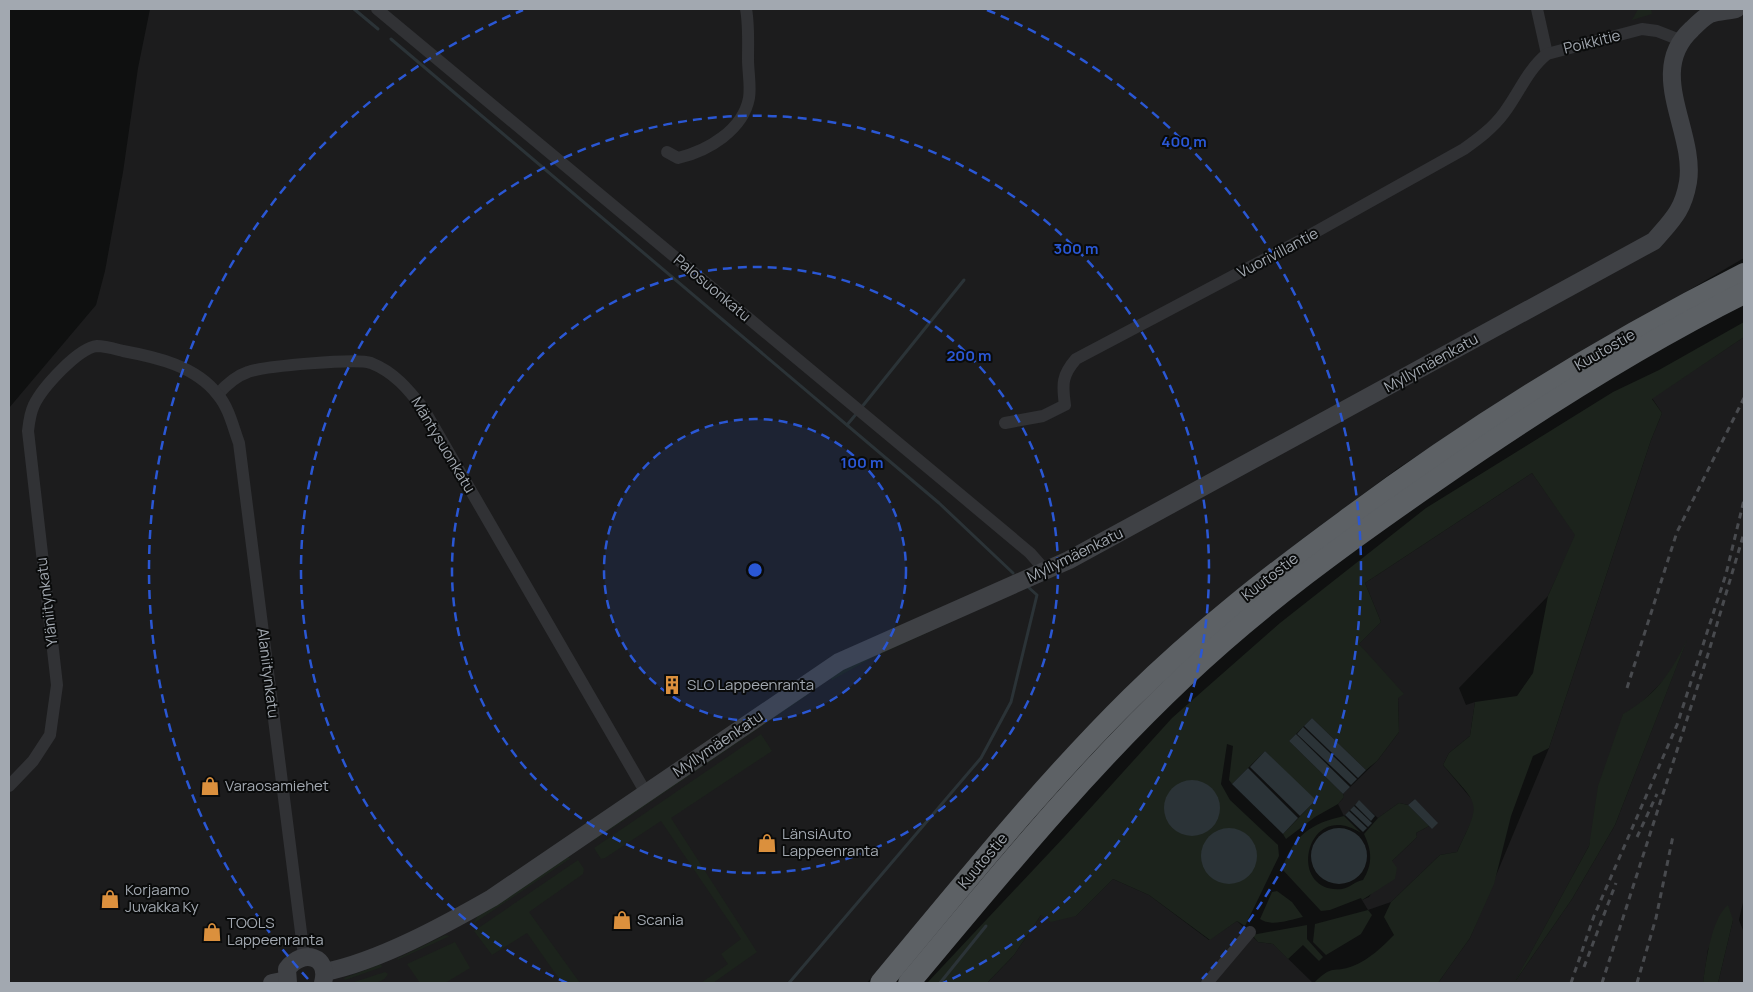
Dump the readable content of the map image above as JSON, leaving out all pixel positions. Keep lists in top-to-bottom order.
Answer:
{
  "streets": {
    "highway": ["Kuutostie"],
    "main road": ["Myllymäenkatu"],
    "street": [
      "Poikkitie",
      "Vuorivillantie",
      "Palosuonkatu",
      "Mäntysuonkatu",
      "Yläniitynkatu",
      "Alaniitynkatu"
    ]
  },
  "crossings": [
    ["Poikkitie", "Vuorivillantie"],
    ["Poikkitie", "Myllymäenkatu"],
    ["Palosuonkatu", "Myllymäenkatu"],
    ["Myllymäenkatu", "Mäntysuonkatu"],
    ["Mäntysuonkatu", "Yläniitynkatu"],
    ["Mäntysuonkatu", "Alaniitynkatu"],
    ["Yläniitynkatu", "Alaniitynkatu"]
  ],
  "places": {
    "building": ["SLO Lappeenranta"],
    "shop": [
      "Varaosamiehet",
      "LänsiAuto Lappeenranta",
      "Korjaamo Juvakka Ky",
      "Scania",
      "TOOLS Lappeenranta"
    ]
  },
  "rings": [
    "400 m",
    "300 m",
    "200 m",
    "100 m"
  ]
}
